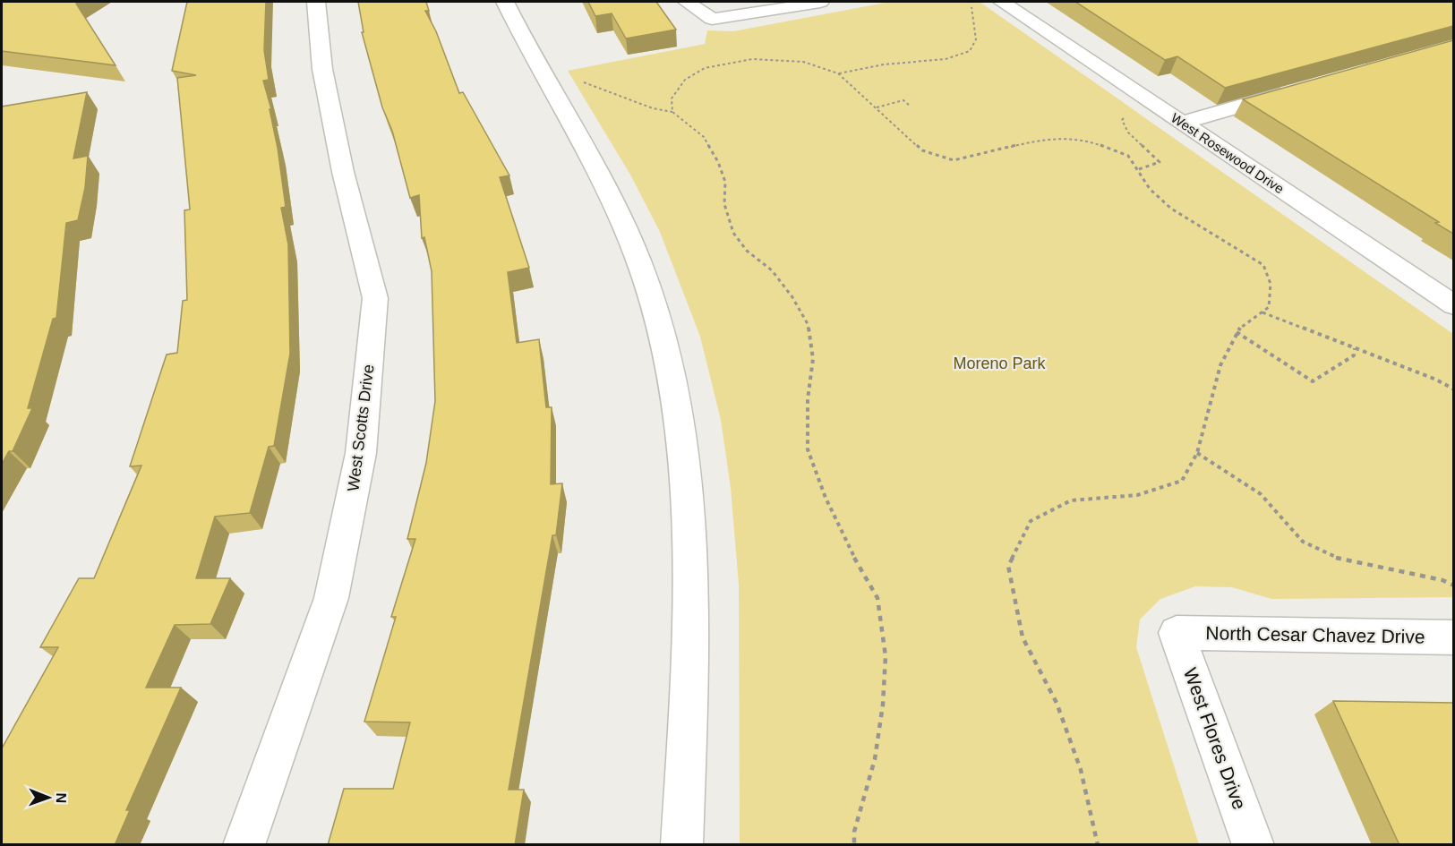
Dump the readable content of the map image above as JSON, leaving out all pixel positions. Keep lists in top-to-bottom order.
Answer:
{
  "streets": {
    "street": [
      "West Rosewood Drive",
      "West Scotts Drive",
      "North Cesar Chavez Drive",
      "West Flores Drive"
    ]
  },
  "crossings": [
    ["North Cesar Chavez Drive", "West Flores Drive"]
  ],
  "parks": ["Moreno Park"],
  "north": "right"
}
